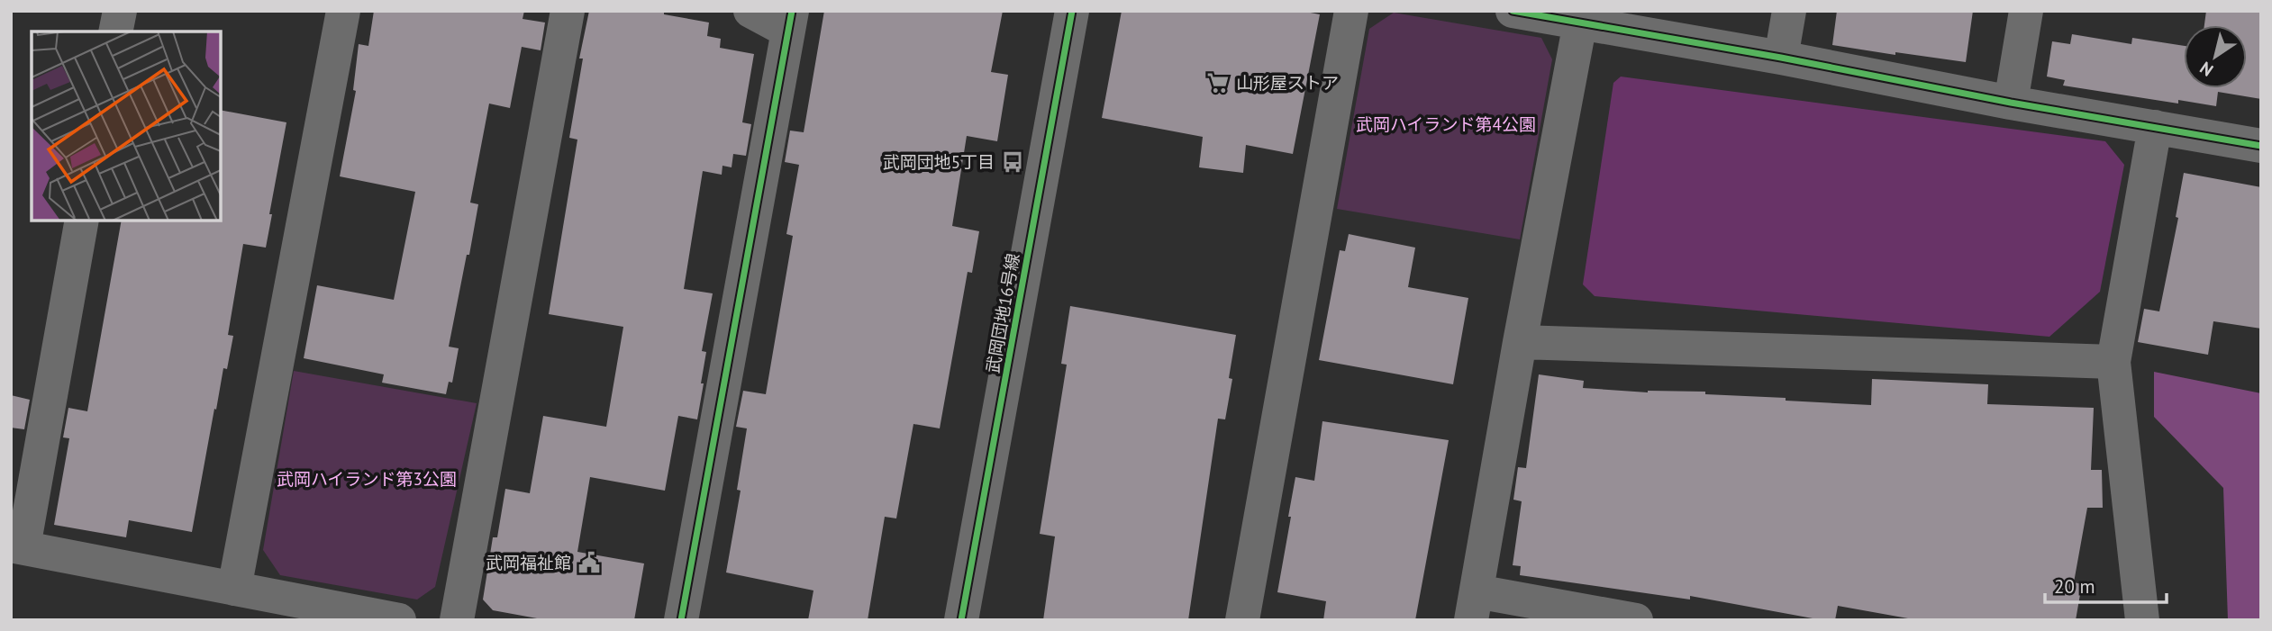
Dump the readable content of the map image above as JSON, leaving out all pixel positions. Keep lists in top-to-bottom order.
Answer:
{
  "streets": {
    "street": ["武岡団地16号線"]
  },
  "parks": ["武岡ハイランド第4公園", "武岡ハイランド第3公園"],
  "places": {
    "supermarket": ["山形屋ストア"],
    "bus stop": ["武岡団地5丁目"],
    "public building": ["武岡福祉館"]
  },
  "scale_bar": "20 m",
  "north": "bottom left"
}
